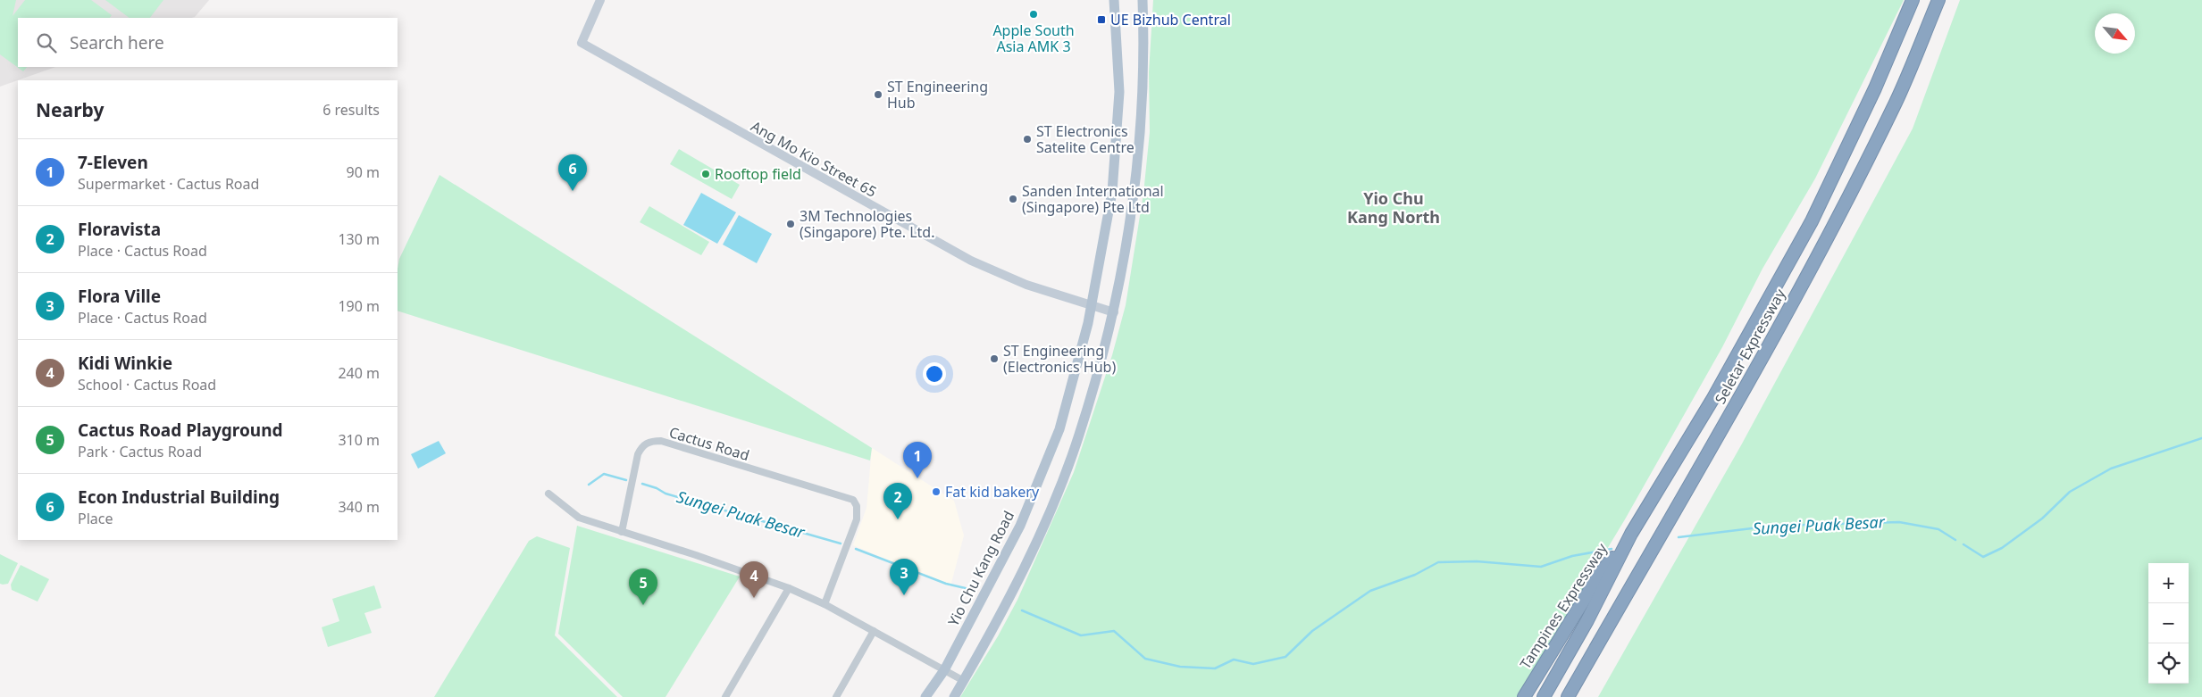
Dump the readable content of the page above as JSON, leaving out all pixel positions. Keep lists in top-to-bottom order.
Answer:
{
  "streets": {
    "highway": ["Seletar Expressway", "Tampines Expressway"],
    "main road": ["Yio Chu Kang Road"],
    "street": ["Ang Mo Kio Street 65", "Cactus Road"]
  },
  "crossings": [
    ["Ang Mo Kio Street 65", "Yio Chu Kang Road"],
    ["Seletar Expressway", "Tampines Expressway"]
  ],
  "districts": ["Yio Chu Kang North"],
  "water": ["Sungei Puak Besar"],
  "places": {
    "other": [
      "Apple South Asia AMK 3",
      "ST Engineering Hub",
      "ST Electronics Satelite Centre",
      "Rooftop field",
      "Sanden International (Singapore) Pte Ltd",
      "3M Technologies (Singapore) Pte. Ltd.",
      "ST Engineering (Electronics Hub)",
      "Fat kid bakery"
    ],
    "transit": ["UE Bizhub Central"]
  },
  "north": "bottom right",
  "page": {
    "search": "Search here",
    "heading": ["Nearby", "6 results"],
    "list": [
      {
        "mark": "1",
        "name": "7-Eleven",
        "note": "Supermarket · Cactus Road",
        "value": "90 m"
      },
      {
        "mark": "2",
        "name": "Floravista",
        "note": "Place · Cactus Road",
        "value": "130 m"
      },
      {
        "mark": "3",
        "name": "Flora Ville",
        "note": "Place · Cactus Road",
        "value": "190 m"
      },
      {
        "mark": "4",
        "name": "Kidi Winkie",
        "note": "School · Cactus Road",
        "value": "240 m"
      },
      {
        "mark": "5",
        "name": "Cactus Road Playground",
        "note": "Park · Cactus Road",
        "value": "310 m"
      },
      {
        "mark": "6",
        "name": "Econ Industrial Building",
        "note": "Place",
        "value": "340 m"
      }
    ],
    "pins": [
      "6",
      "1",
      "2",
      "3",
      "4",
      "5"
    ],
    "map_buttons": ["+", "−"]
  }
}
